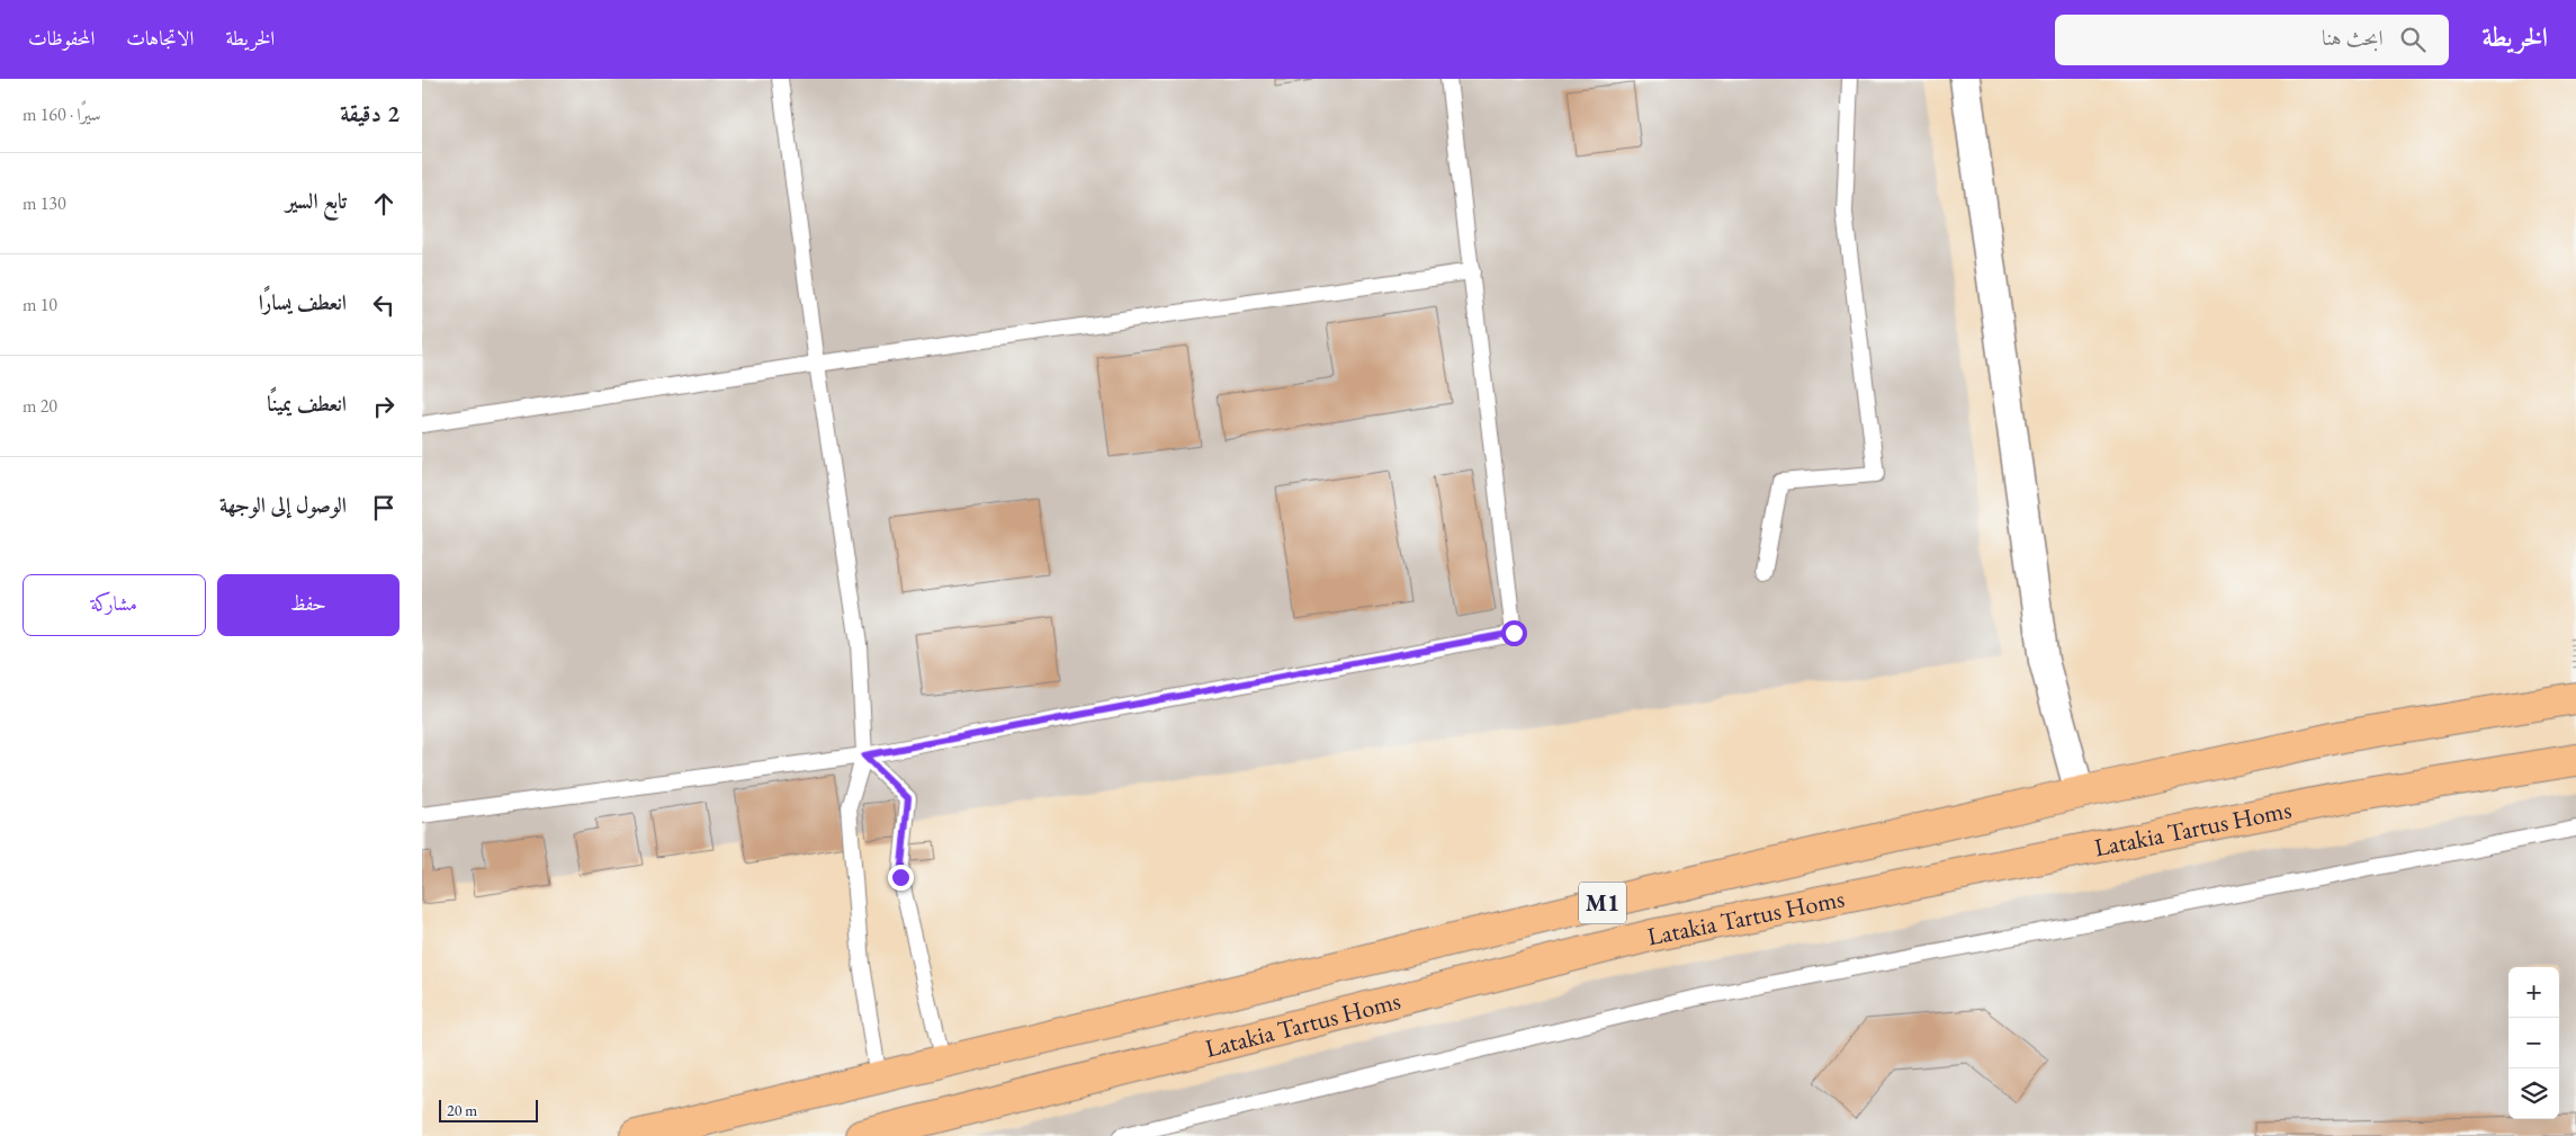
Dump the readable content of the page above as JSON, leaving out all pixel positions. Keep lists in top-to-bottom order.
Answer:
{
  "streets": {
    "highway": ["Latakia Tartus Homs", "M1"]
  },
  "scale_bar": "20 m",
  "page": {
    "header": "الخريطة",
    "search": "ابحث هنا",
    "nav": ["الخريطة", "الاتجاهات", "المحفوظات"],
    "heading": ["2 دقيقة", "سيرًا · 160 m"],
    "list": [
      ["تابع السير", "130 m"],
      ["انعطف يسارًا", "10 m"],
      ["انعطف يمينًا", "20 m"],
      "الوصول إلى الوجهة"
    ],
    "buttons": ["حفظ", "مشاركة"],
    "map_buttons": ["+", "−"],
    "scale": "20 m"
  }
}
